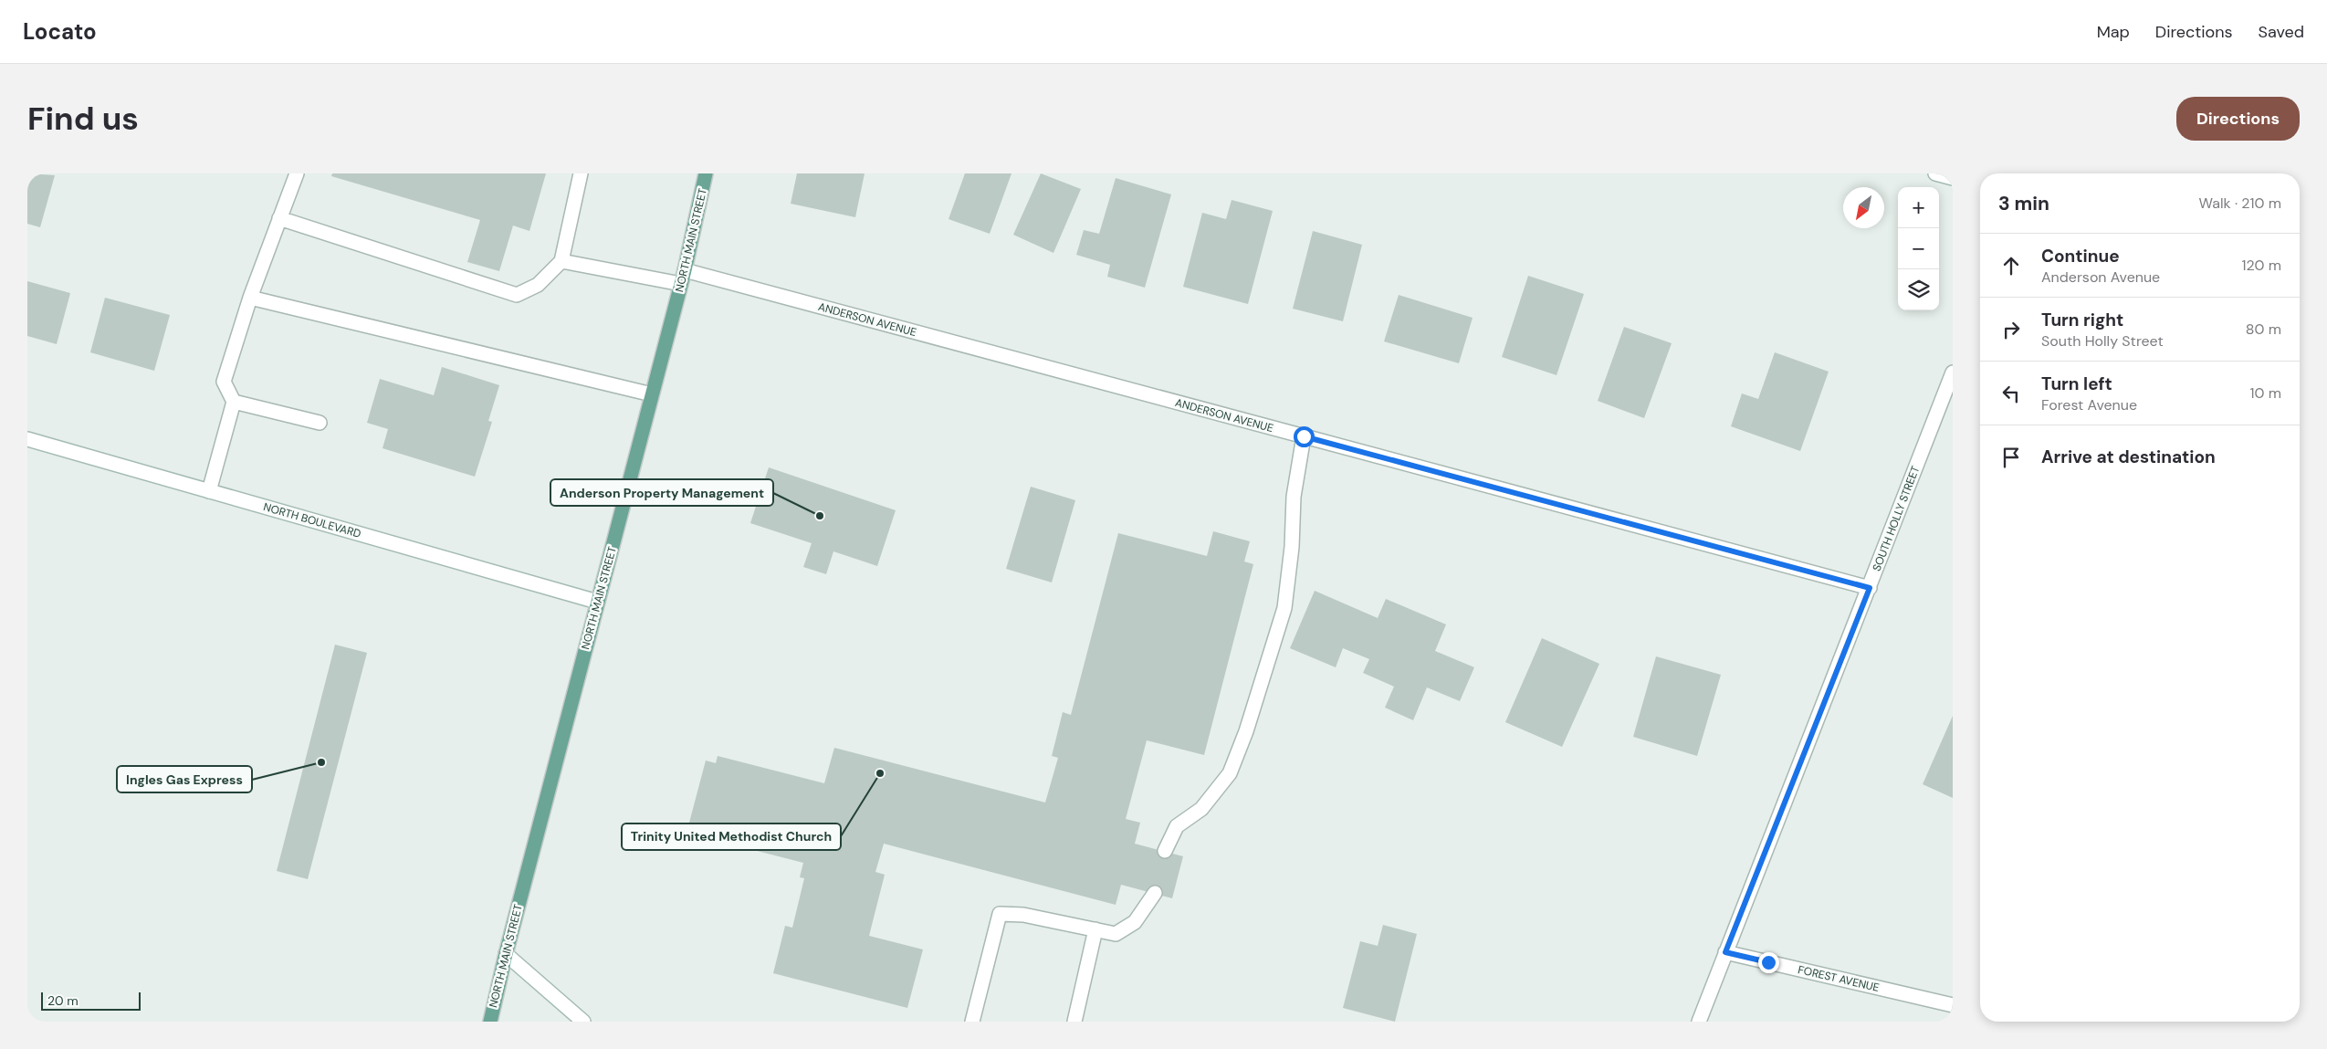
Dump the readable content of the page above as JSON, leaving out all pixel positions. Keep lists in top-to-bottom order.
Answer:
{
  "streets": {
    "main road": ["NORTH MAIN STREET"],
    "street": [
      "ANDERSON AVENUE",
      "SOUTH HOLLY STREET",
      "NORTH BOULEVARD",
      "FOREST AVENUE"
    ]
  },
  "crossings": [
    ["NORTH MAIN STREET", "ANDERSON AVENUE"],
    ["NORTH MAIN STREET", "NORTH BOULEVARD"],
    ["ANDERSON AVENUE", "SOUTH HOLLY STREET"],
    ["SOUTH HOLLY STREET", "FOREST AVENUE"]
  ],
  "places": ["Anderson Property Management", "Ingles Gas Express", "Trinity United Methodist Church"],
  "scale_bar": "20 m",
  "north": "bottom left",
  "page": {
    "header": "Locato",
    "nav": ["Map", "Directions", "Saved"],
    "buttons": "Directions",
    "title": "Find us",
    "heading": ["3 min", "Walk · 210 m"],
    "map_buttons": ["+", "−"],
    "list": [
      ["Continue", "Anderson Avenue", "120 m"],
      ["Turn right", "South Holly Street", "80 m"],
      ["Turn left", "Forest Avenue", "10 m"],
      "Arrive at destination"
    ],
    "scale": "20 m"
  }
}
